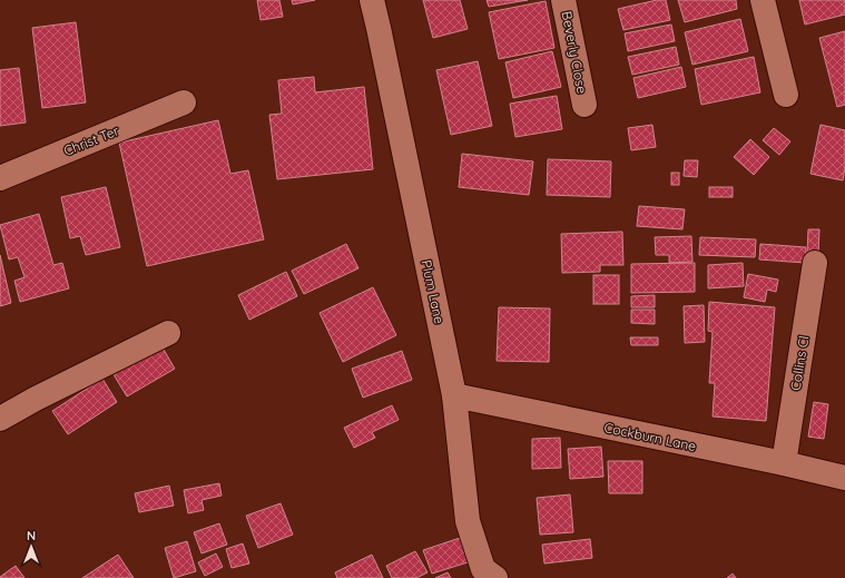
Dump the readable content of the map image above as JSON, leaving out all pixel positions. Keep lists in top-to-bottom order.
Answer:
{
  "streets": {
    "street": [
      "Beverly Close",
      "Christ Ter",
      "Plum Lane",
      "Collins Cl",
      "Cockburn Lane"
    ]
  },
  "crossings": [
    ["Plum Lane", "Cockburn Lane"],
    ["Collins Cl", "Cockburn Lane"]
  ],
  "north": "top"
}
